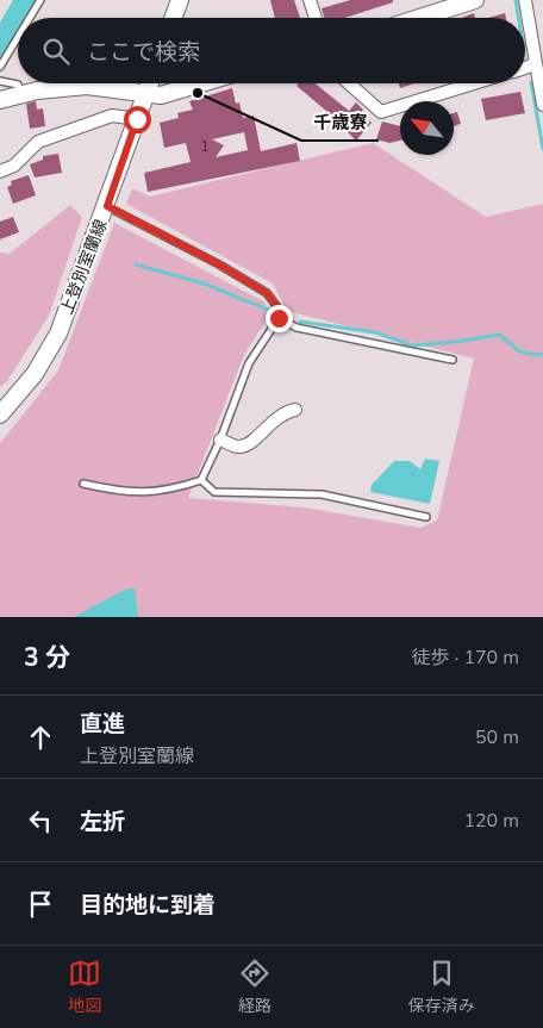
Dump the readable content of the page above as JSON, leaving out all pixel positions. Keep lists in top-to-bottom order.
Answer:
{
  "streets": {
    "main road": ["上登別室蘭線"]
  },
  "places": ["千歳寮"],
  "house_numbers": ["1"],
  "north": "top left",
  "page": {
    "search": "ここで検索",
    "heading": ["3 分", "徒歩 · 170 m"],
    "list": [
      ["直進", "上登別室蘭線", "50 m"],
      ["左折", "120 m"],
      "目的地に到着"
    ],
    "nav": ["地図", "経路", "保存済み"]
  }
}
